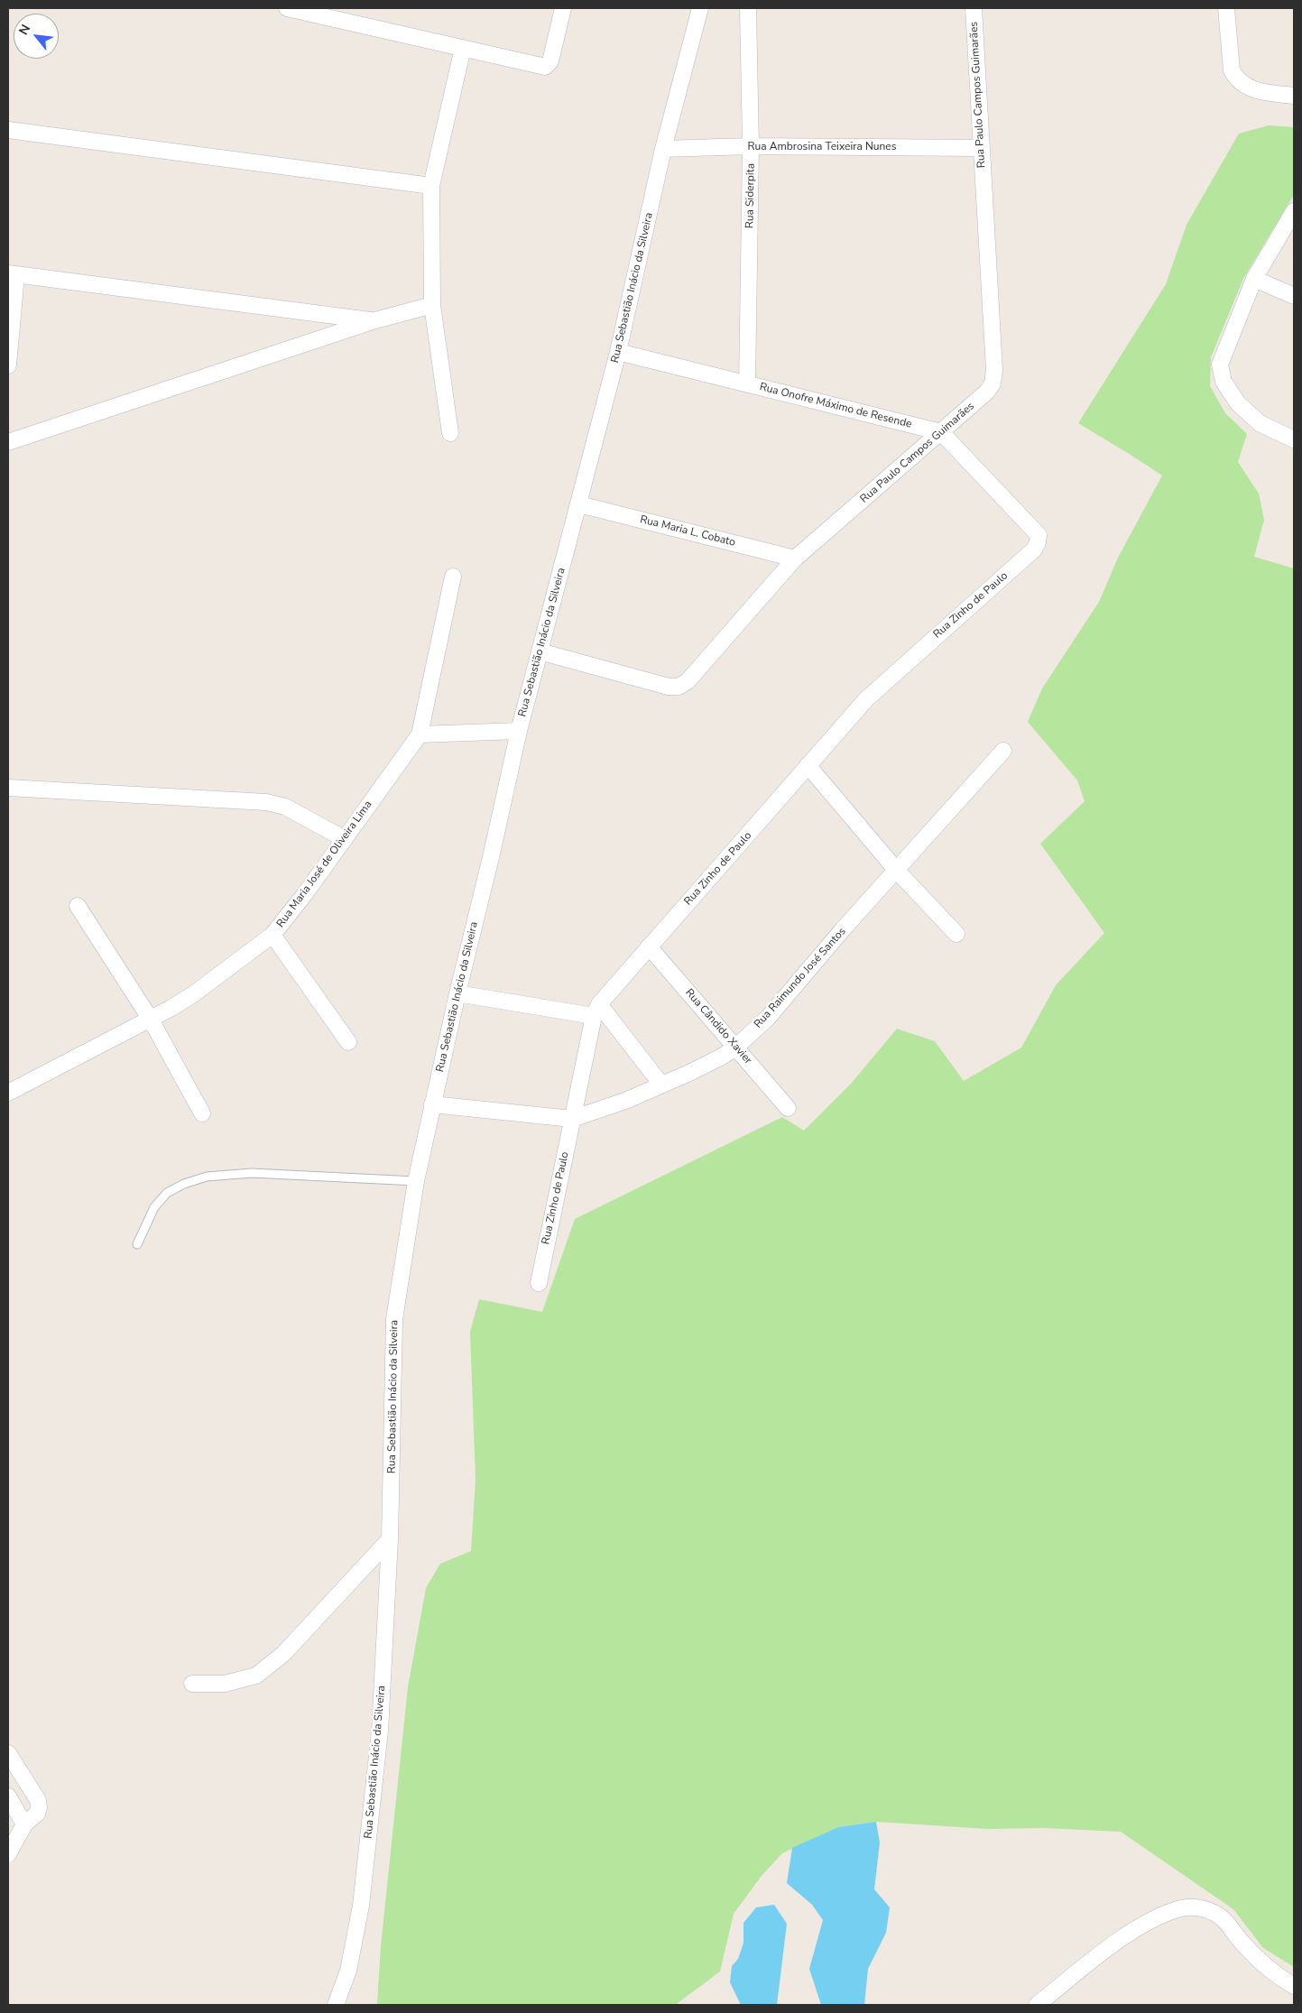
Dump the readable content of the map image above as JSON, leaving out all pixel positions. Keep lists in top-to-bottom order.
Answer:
{
  "streets": {
    "street": [
      "Rua Paulo Campos Guimarães",
      "Rua Ambrosina Teixeira Nunes",
      "Rua Siderpita",
      "Rua Sebastião Inácio da Silveira",
      "Rua Onofre Máximo de Resende",
      "Rua Maria L. Cobato",
      "Rua Zinho de Paulo",
      "Rua Maria José de Oliveira Lima",
      "Rua Raimundo José Santos",
      "Rua Cândido Xavier"
    ]
  },
  "crossings": [
    ["Rua Paulo Campos Guimarães", "Rua Ambrosina Teixeira Nunes"],
    ["Rua Paulo Campos Guimarães", "Rua Sebastião Inácio da Silveira"],
    ["Rua Paulo Campos Guimarães", "Rua Onofre Máximo de Resende"],
    ["Rua Paulo Campos Guimarães", "Rua Maria L. Cobato"],
    ["Rua Paulo Campos Guimarães", "Rua Zinho de Paulo"],
    ["Rua Ambrosina Teixeira Nunes", "Rua Siderpita"],
    ["Rua Ambrosina Teixeira Nunes", "Rua Sebastião Inácio da Silveira"],
    ["Rua Siderpita", "Rua Onofre Máximo de Resende"],
    ["Rua Sebastião Inácio da Silveira", "Rua Onofre Máximo de Resende"],
    ["Rua Sebastião Inácio da Silveira", "Rua Maria L. Cobato"],
    ["Rua Sebastião Inácio da Silveira", "Rua Raimundo José Santos"],
    ["Rua Onofre Máximo de Resende", "Rua Zinho de Paulo"],
    ["Rua Zinho de Paulo", "Rua Raimundo José Santos"],
    ["Rua Zinho de Paulo", "Rua Cândido Xavier"],
    ["Rua Raimundo José Santos", "Rua Cândido Xavier"]
  ],
  "north": "top left"
}
